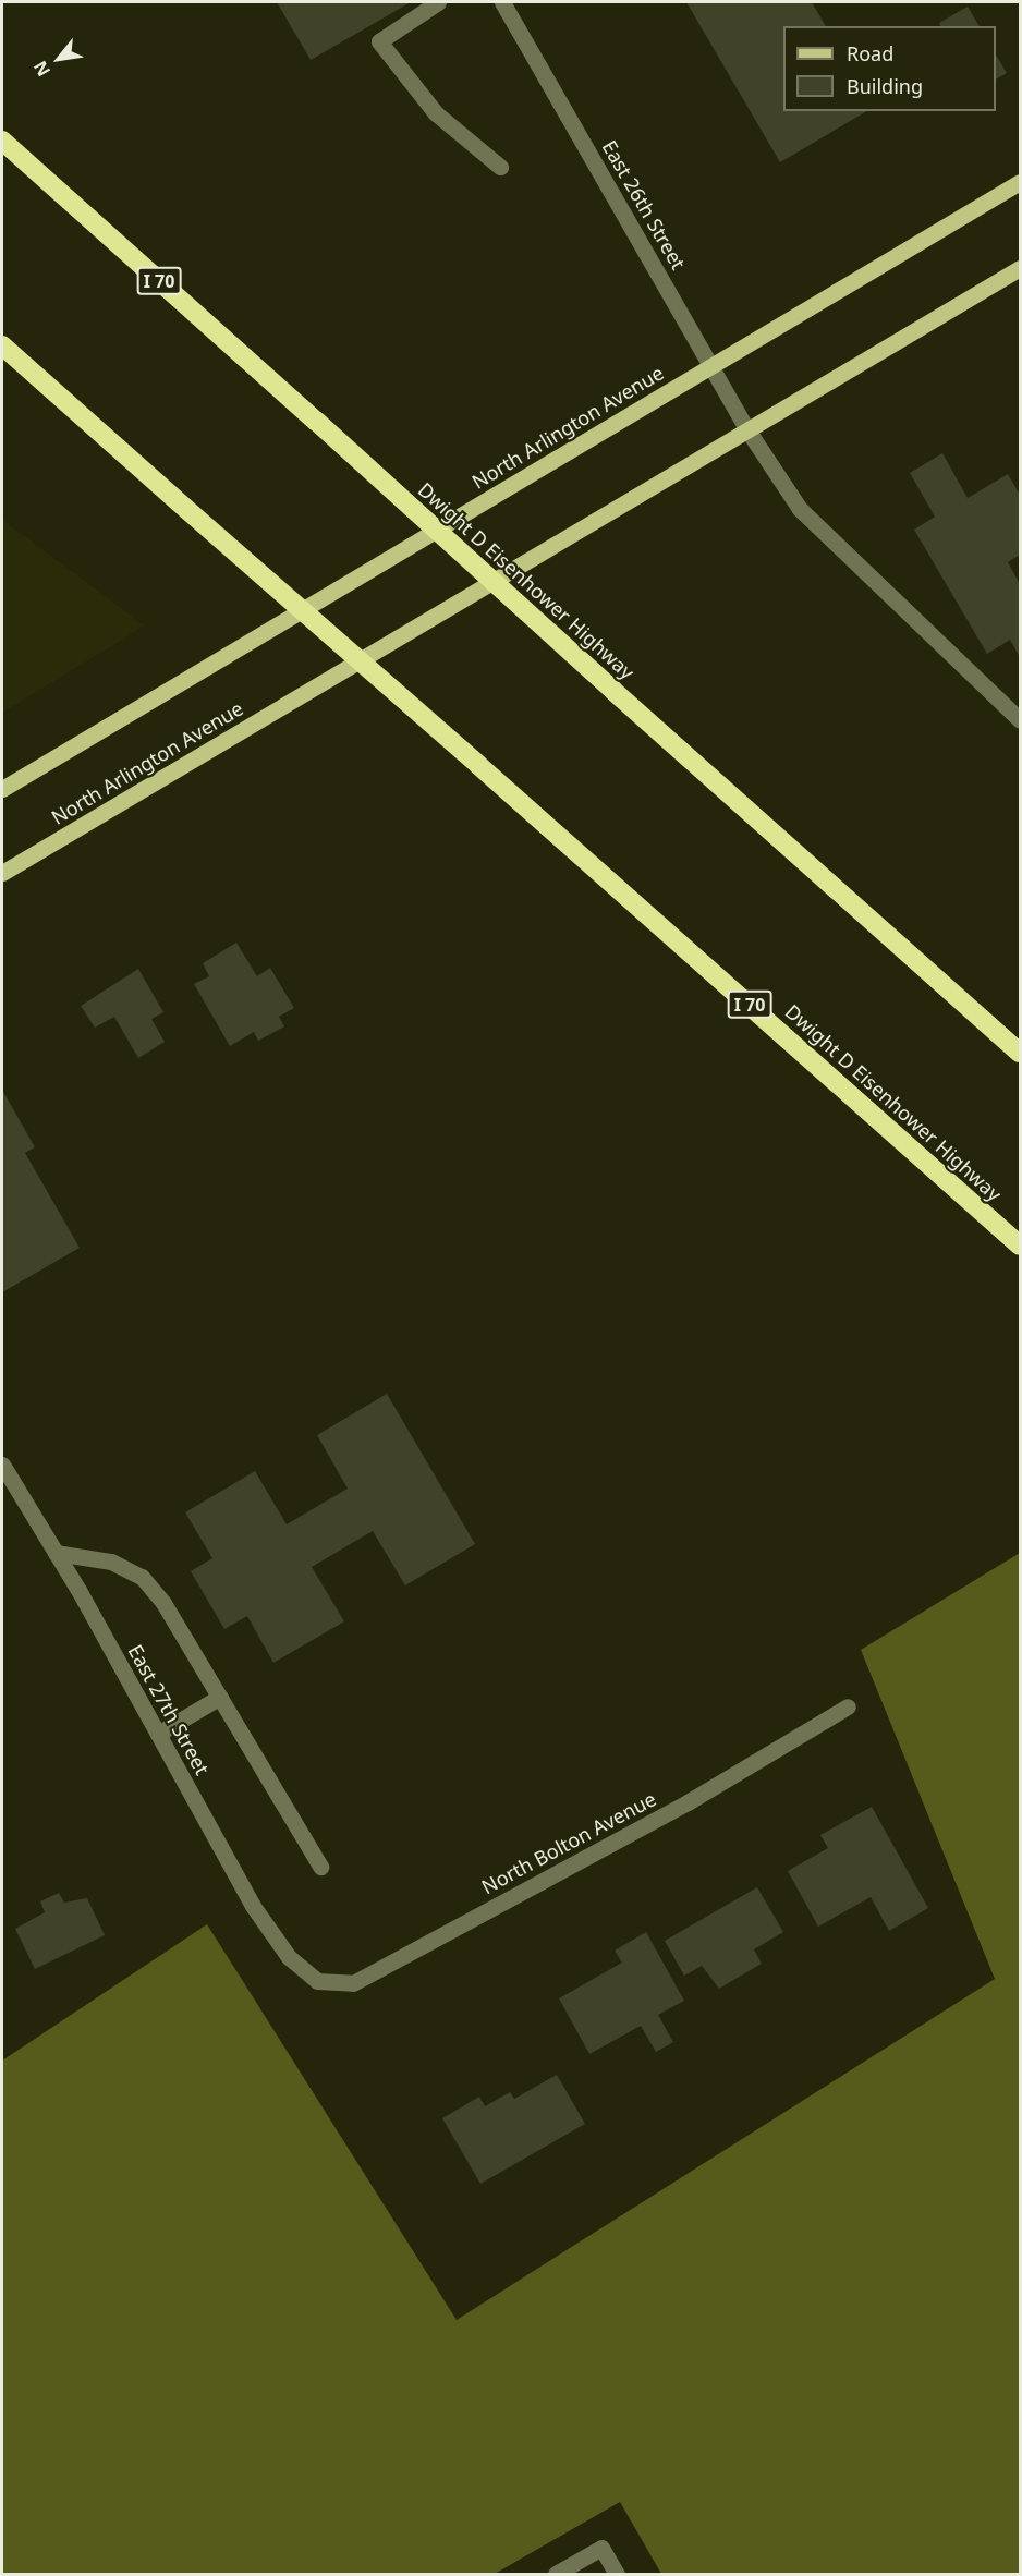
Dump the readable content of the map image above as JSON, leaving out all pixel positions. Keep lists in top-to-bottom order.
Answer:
{
  "streets": {
    "highway": ["I 70", "Dwight D Eisenhower Highway"],
    "main road": ["North Arlington Avenue"],
    "street": ["East 26th Street", "East 27th Street", "North Bolton Avenue"]
  },
  "crossings": [
    ["East 26th Street", "North Arlington Avenue"],
    ["East 27th Street", "North Bolton Avenue"]
  ],
  "legend": ["Road", "Building"],
  "north": "bottom left"
}
